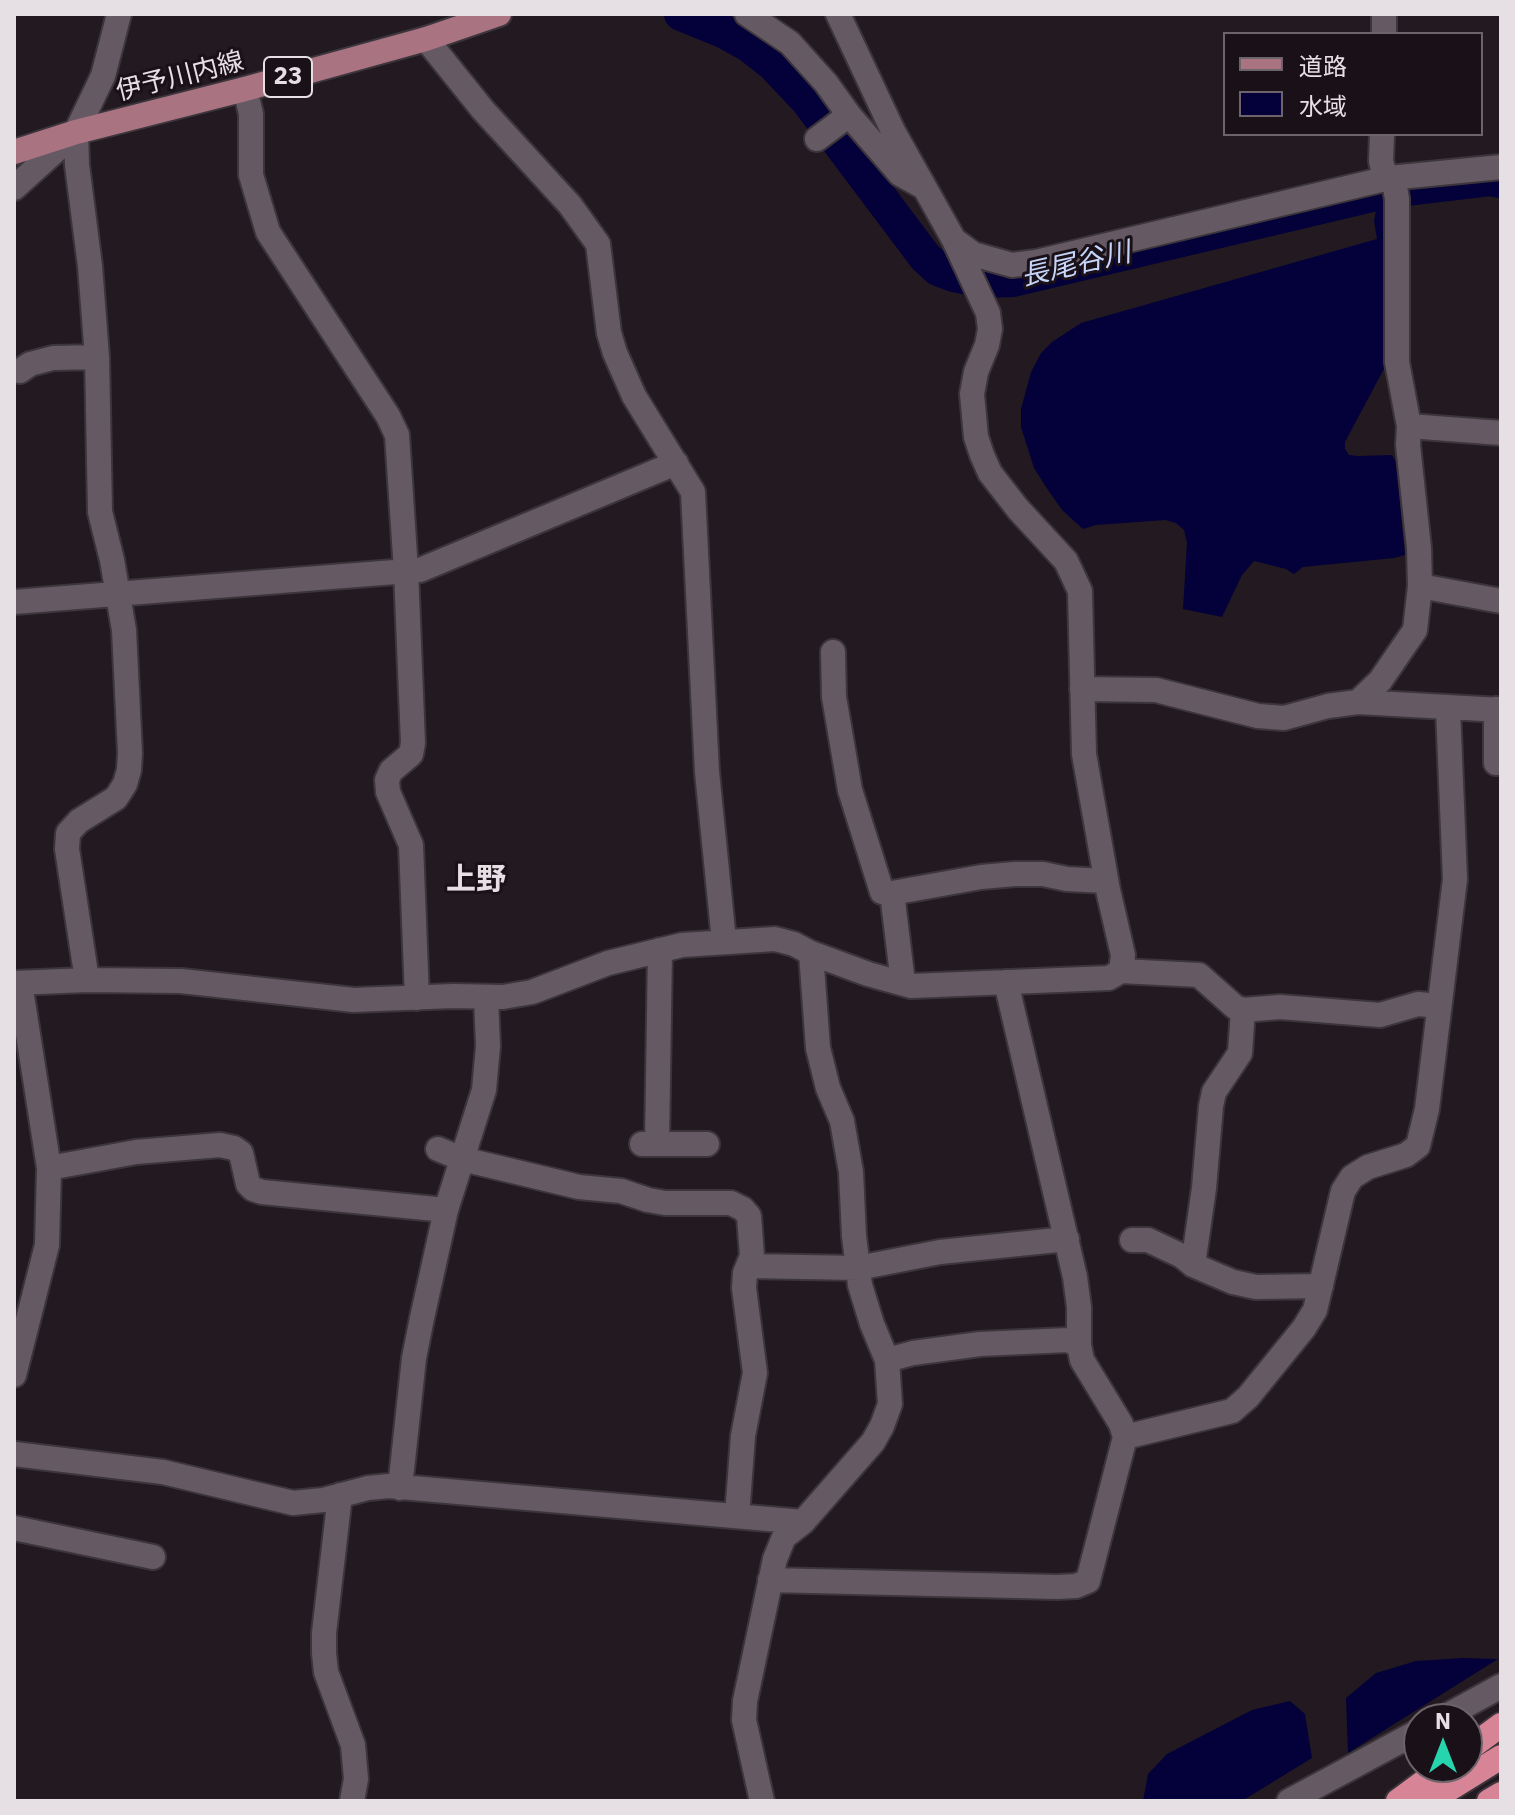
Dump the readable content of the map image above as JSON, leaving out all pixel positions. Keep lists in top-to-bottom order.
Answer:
{
  "streets": {
    "main road": ["伊予川内線", "23"]
  },
  "districts": ["上野"],
  "water": ["長尾谷川"],
  "legend": ["道路", "水域"],
  "north": "top"
}
